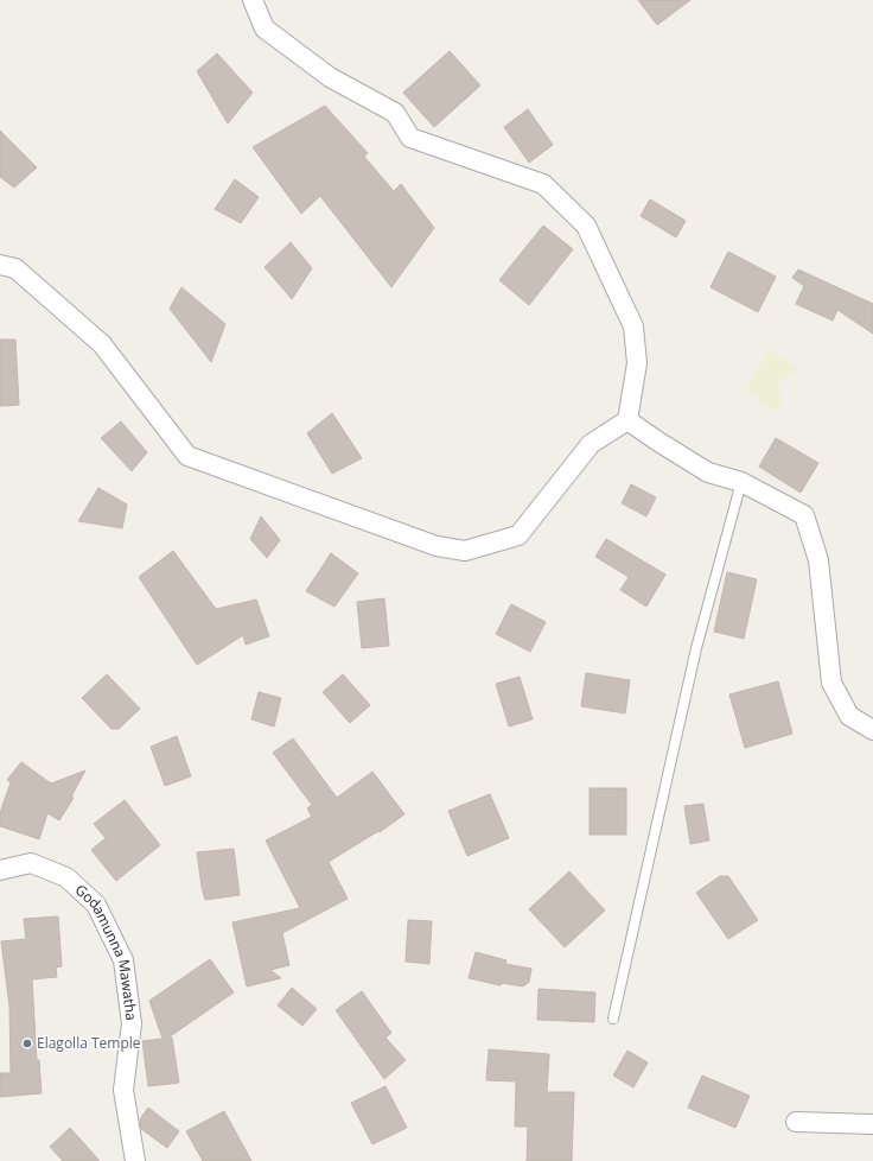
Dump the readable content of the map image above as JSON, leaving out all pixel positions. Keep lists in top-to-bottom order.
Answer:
{
  "streets": {
    "street": ["Godamunna Mawatha"]
  },
  "places": ["Elagolla Temple"]
}
